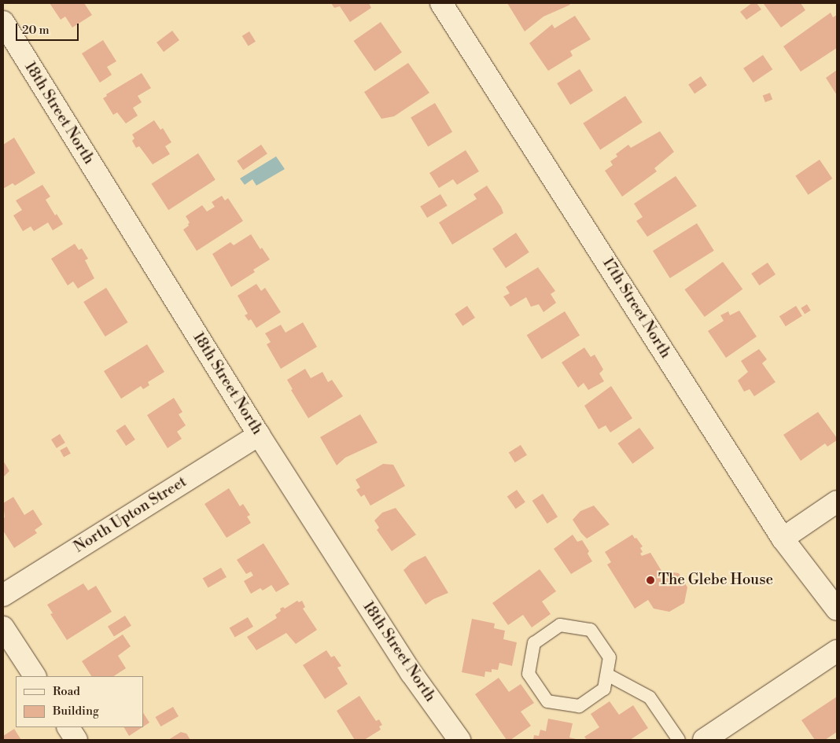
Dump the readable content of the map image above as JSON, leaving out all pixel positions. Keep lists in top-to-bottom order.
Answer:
{
  "streets": {
    "street": ["18th Street North", "17th Street North", "North Upton Street"]
  },
  "crossings": [
    ["18th Street North", "North Upton Street"]
  ],
  "places": ["The Glebe House"],
  "legend": ["Road", "Building"],
  "scale_bar": "20 m"
}
